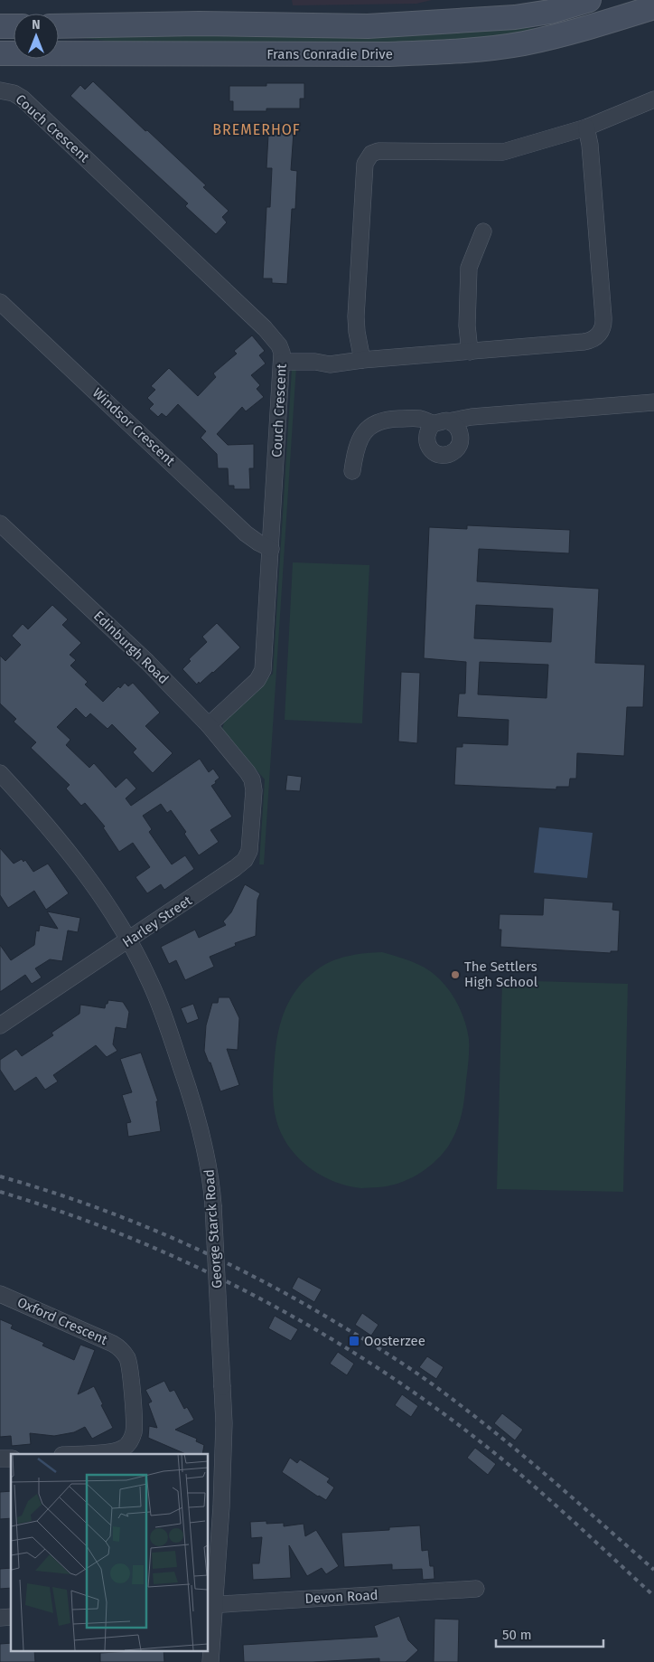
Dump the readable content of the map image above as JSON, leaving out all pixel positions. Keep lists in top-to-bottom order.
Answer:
{
  "streets": {
    "main road": ["Frans Conradie Drive"],
    "street": [
      "Couch Crescent",
      "Windsor Crescent",
      "Edinburgh Road",
      "Harley Street",
      "George Starck Road",
      "Oxford Crescent",
      "Devon Road"
    ]
  },
  "crossings": [
    ["Couch Crescent", "Windsor Crescent"],
    ["Couch Crescent", "Edinburgh Road"],
    ["Edinburgh Road", "Harley Street"],
    ["Harley Street", "George Starck Road"],
    ["George Starck Road", "Devon Road"]
  ],
  "districts": ["BREMERHOF"],
  "places": {
    "other": ["The Settlers High School"],
    "transit": ["Oosterzee"]
  },
  "scale_bar": "50 m",
  "north": "top"
}
